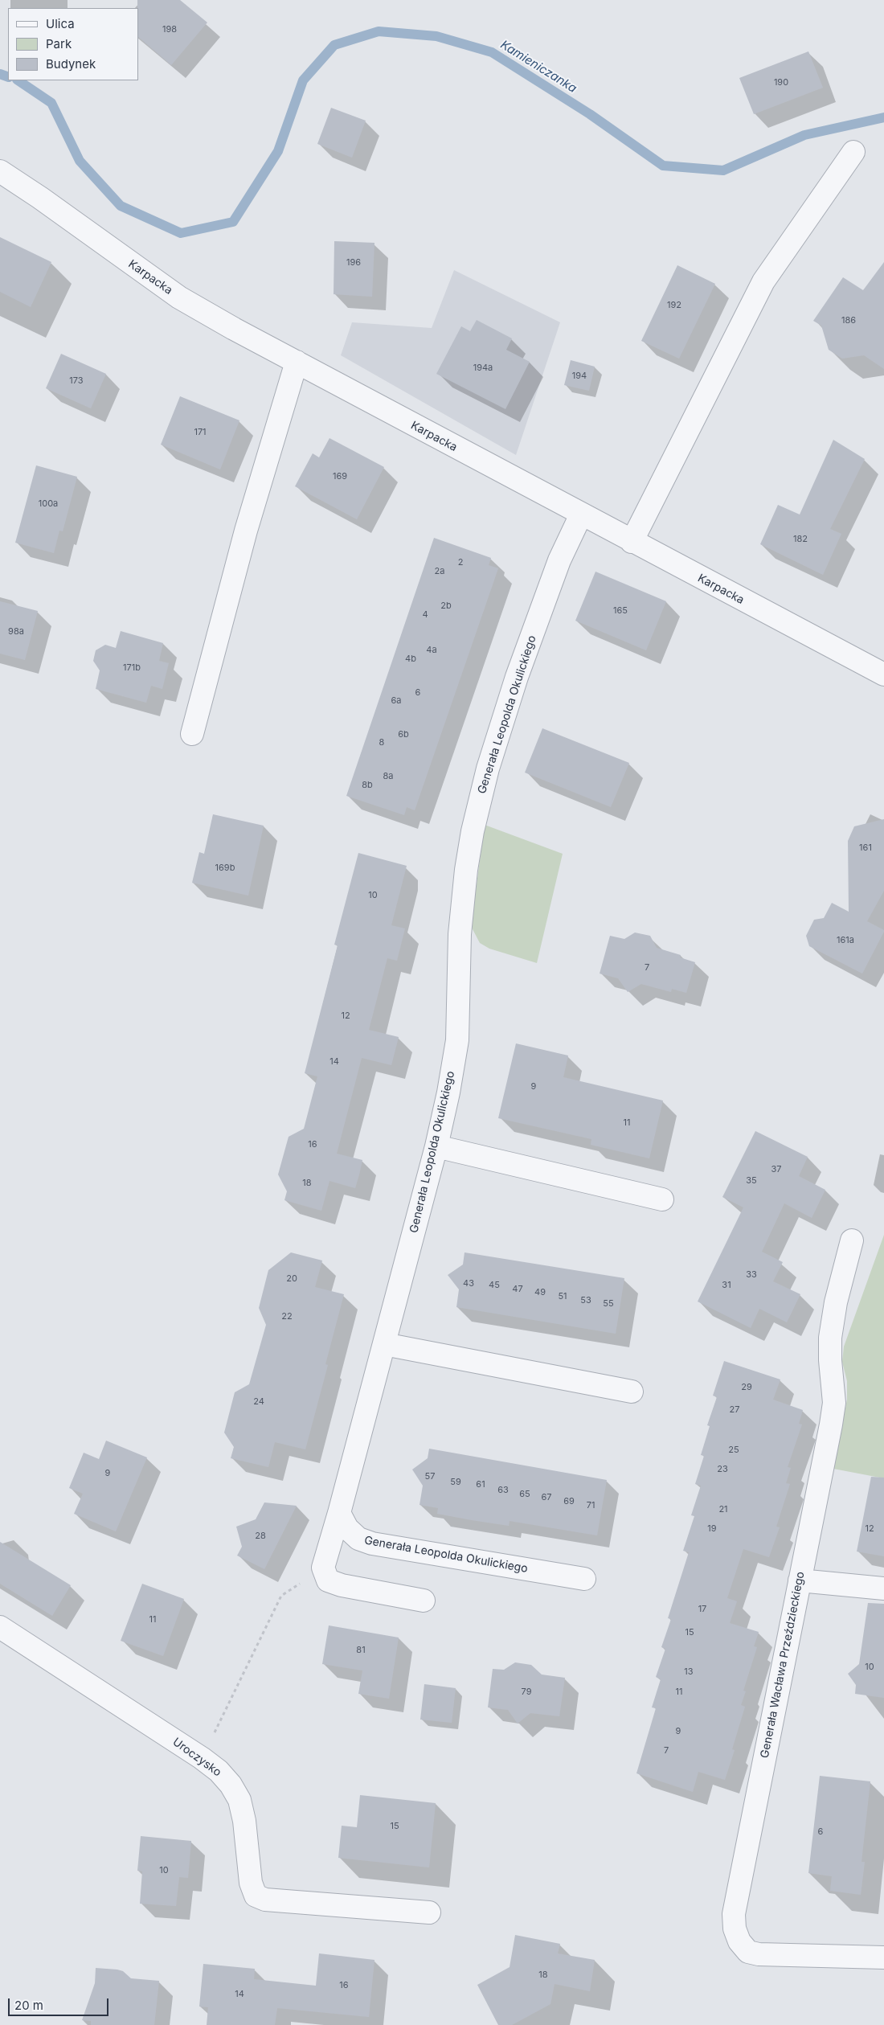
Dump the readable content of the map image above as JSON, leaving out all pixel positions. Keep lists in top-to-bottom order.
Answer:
{
  "streets": {
    "street": [
      "Karpacka",
      "Generała Leopolda Okulickiego",
      "Generała Wacława Przeździeckiego",
      "Uroczysko"
    ]
  },
  "crossings": [
    ["Karpacka", "Generała Leopolda Okulickiego"]
  ],
  "water": ["Kamieniczanka"],
  "house_numbers": [
    "198",
    "190",
    "196",
    "192",
    "186",
    "194a",
    "194",
    "173",
    "171",
    "169",
    "100a",
    "182",
    "2",
    "2a",
    "2b",
    "165",
    "4",
    "98a",
    "4a",
    "4b",
    "171b",
    "6",
    "6a",
    "6b",
    "8",
    "8a",
    "8b",
    "161",
    "169b",
    "10",
    "161a",
    "7",
    "12",
    "14",
    "9",
    "11",
    "16",
    "37",
    "35",
    "18",
    "33",
    "20",
    "43",
    "45",
    "31",
    "47",
    "49",
    "51",
    "53",
    "55",
    "22",
    "29",
    "24",
    "27",
    "25",
    "23",
    "9",
    "57",
    "59",
    "61",
    "63",
    "65",
    "67",
    "69",
    "71",
    "21",
    "19",
    "12",
    "28",
    "17",
    "11",
    "15",
    "81",
    "10",
    "13",
    "79",
    "11",
    "9",
    "7",
    "15",
    "6",
    "10",
    "18",
    "16",
    "14"
  ],
  "legend": ["Ulica", "Park", "Budynek"],
  "scale_bar": "20 m"
}
